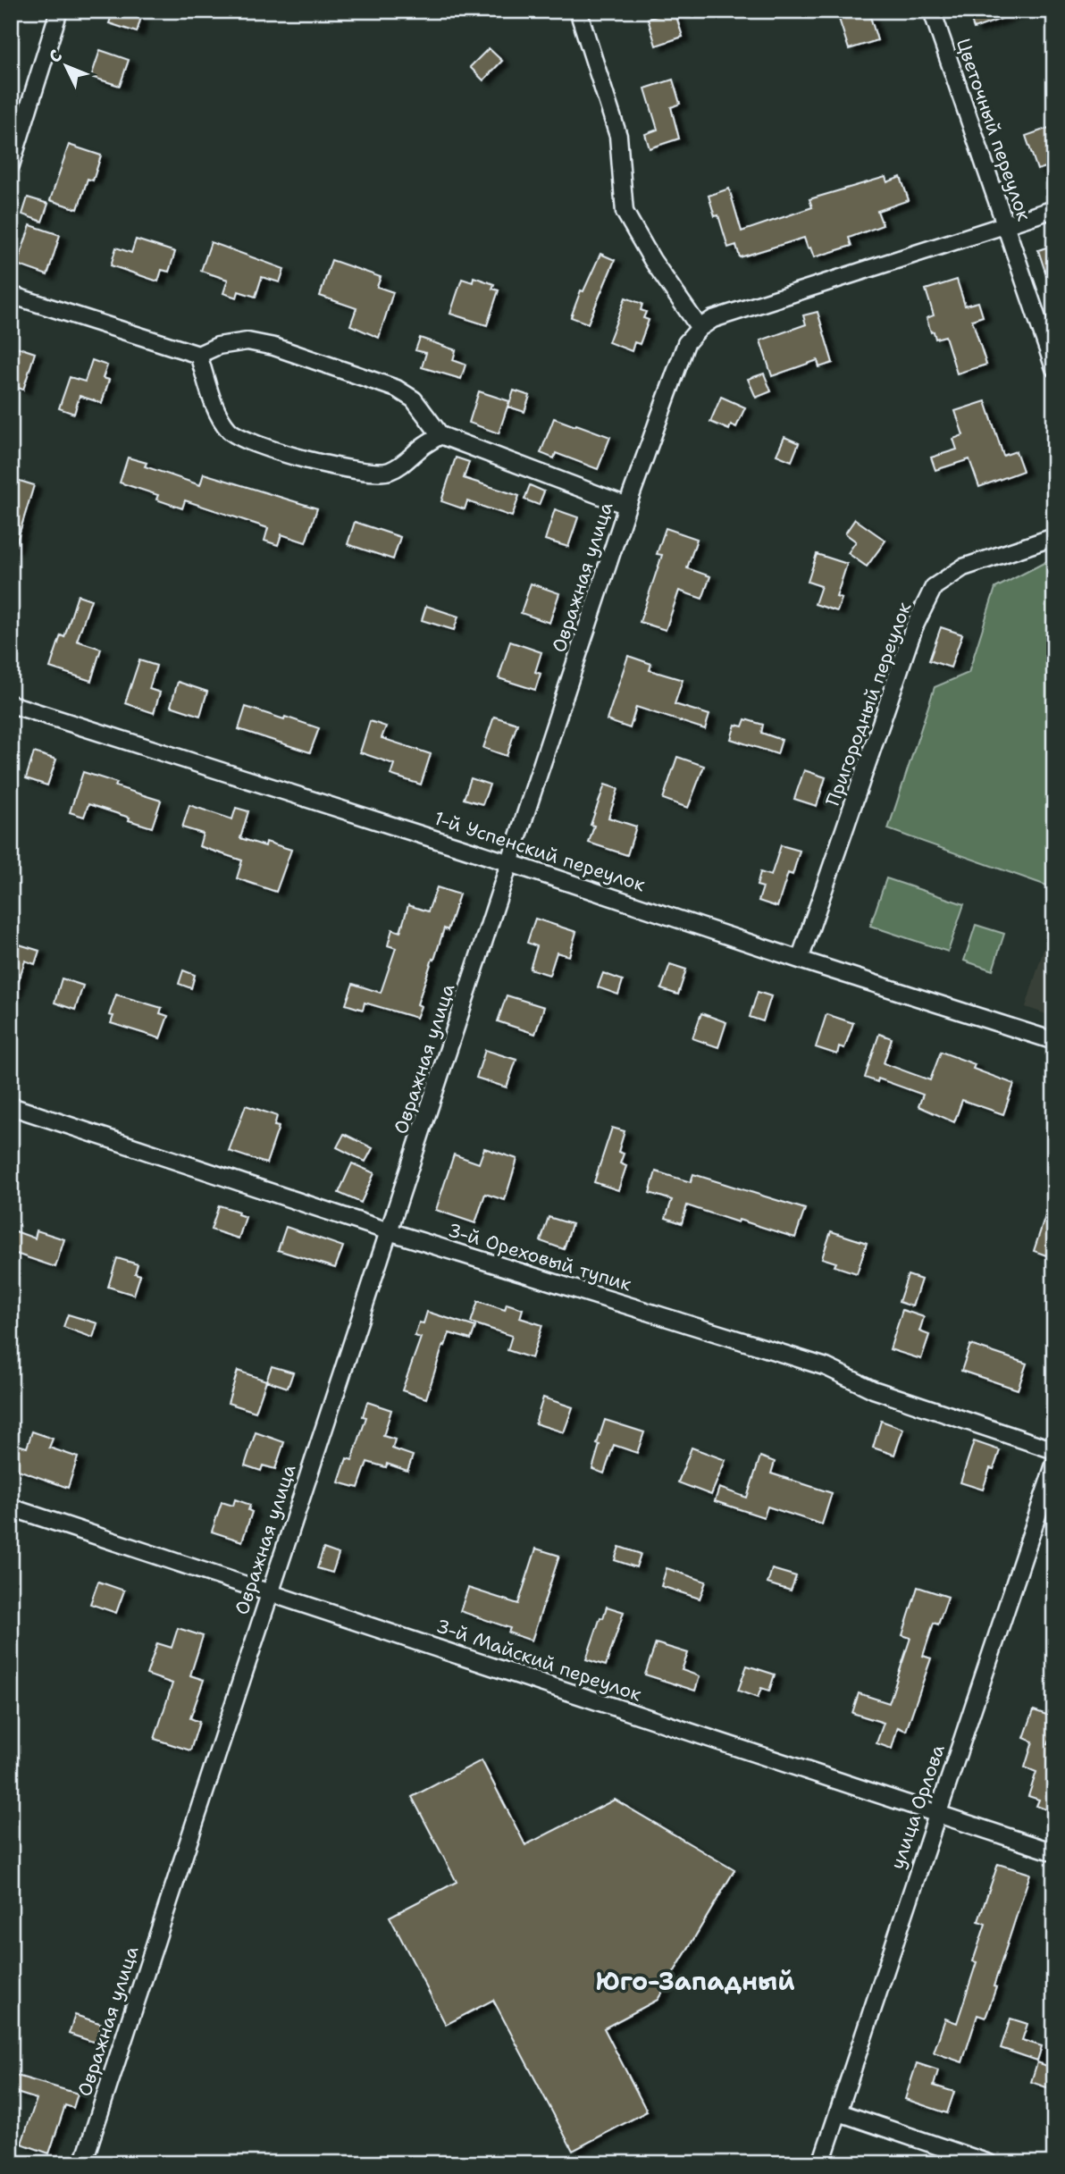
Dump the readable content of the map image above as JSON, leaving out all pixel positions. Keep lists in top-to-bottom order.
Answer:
{
  "streets": {
    "street": [
      "Цветочный переулок",
      "Овражная улица",
      "Пригородный переулок",
      "1-й Успенский переулок",
      "3-й Ореховый тупик",
      "3-й Майский переулок",
      "улица Орлова"
    ]
  },
  "crossings": [
    ["Цветочный переулок", "Овражная улица"],
    ["Овражная улица", "1-й Успенский переулок"],
    ["Овражная улица", "3-й Ореховый тупик"],
    ["Овражная улица", "3-й Майский переулок"],
    ["Пригородный переулок", "1-й Успенский переулок"],
    ["3-й Майский переулок", "улица Орлова"]
  ],
  "districts": ["Юго-Западный"],
  "north": "top left"
}
